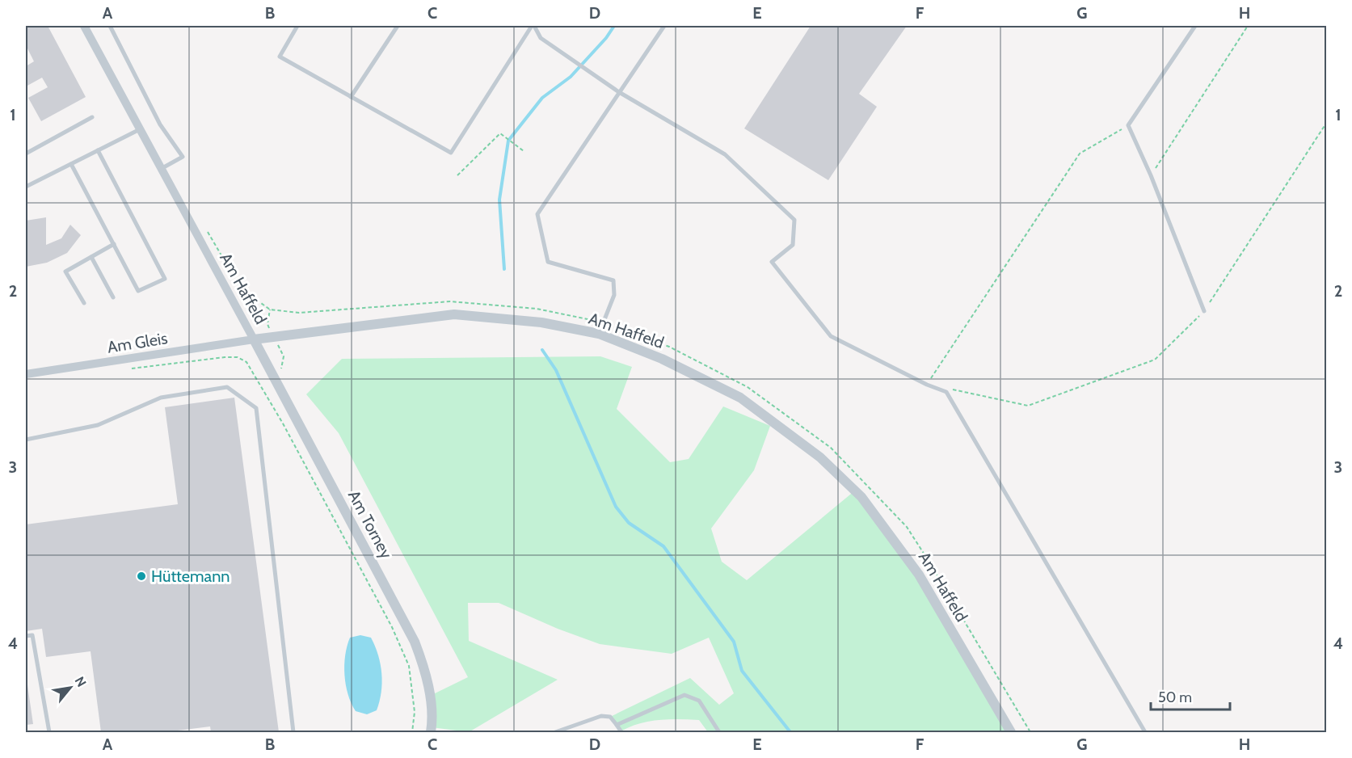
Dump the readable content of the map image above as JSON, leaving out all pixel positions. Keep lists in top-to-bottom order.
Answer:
{
  "streets": {
    "street": ["Am Haffeld", "Am Gleis", "Am Torney"]
  },
  "crossings": [
    ["Am Haffeld", "Am Gleis"],
    ["Am Haffeld", "Am Torney"],
    ["Am Gleis", "Am Torney"]
  ],
  "places": ["Hüttemann"],
  "scale_bar": "50 m",
  "north": "top right",
  "grid": {
    "columns": [
      "A",
      "B",
      "C",
      "D",
      "E",
      "F",
      "G",
      "H"
    ],
    "rows": [
      "1",
      "2",
      "3",
      "4"
    ]
  }
}
